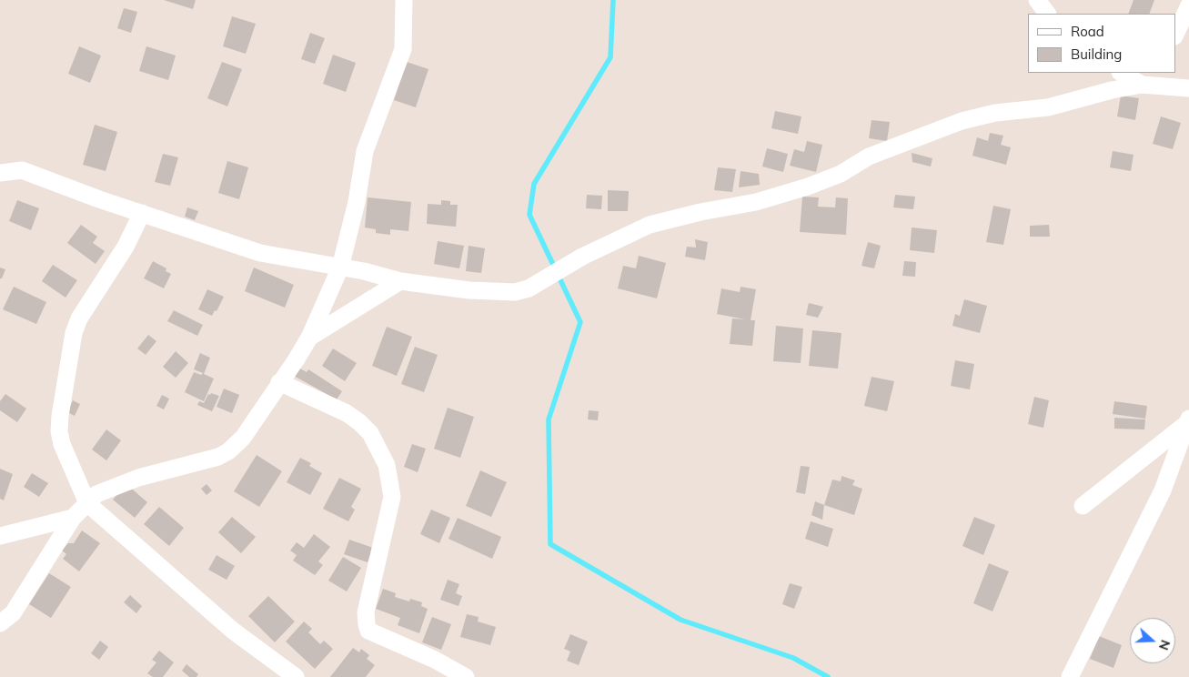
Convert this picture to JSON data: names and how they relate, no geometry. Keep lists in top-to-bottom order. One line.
{"legend":["Road","Building"],"north":"right"}
